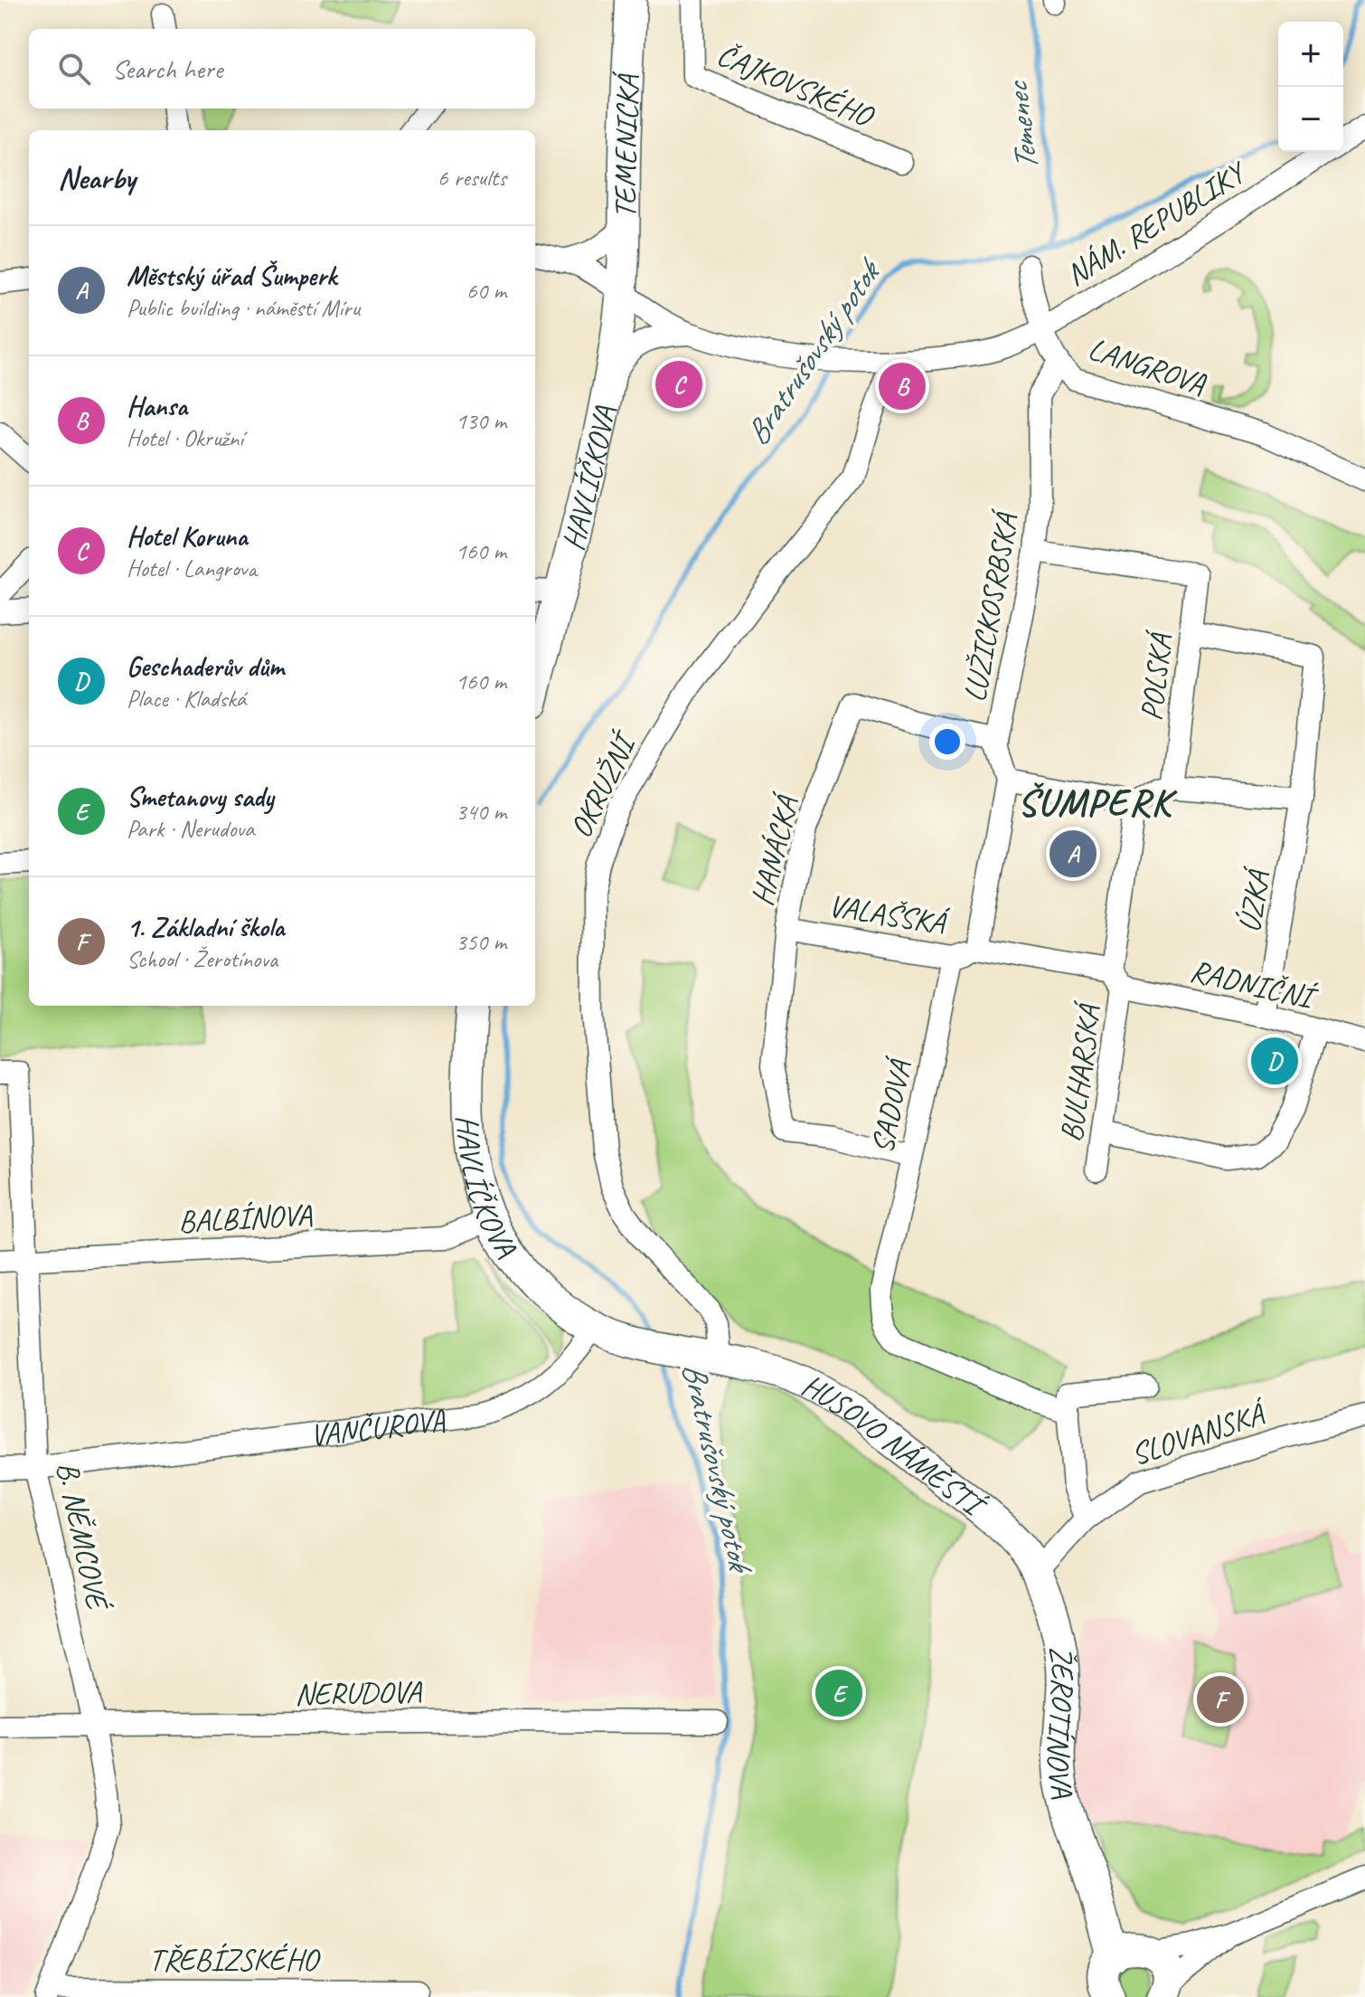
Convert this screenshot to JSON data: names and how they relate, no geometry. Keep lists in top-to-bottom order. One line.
{"streets":{"street":["ČAJKOVSKÉHO","TEMENICKÁ","NÁM. REPUBLIKY","LANGROVA","HAVLÍČKOVA","LUŽICKOSRBSKÁ","POLSKÁ","OKRUŽNÍ","HANÁCKÁ","ÚZKÁ","VALAŠSKÁ","RADNIČNÍ","BULHARSKÁ","SADOVÁ","BALBÍNOVA","VANČUROVA","SLOVANSKÁ","HUSOVO NÁMĚSTÍ","B. NĚMCOVÉ","NERUDOVA","ŽEROTÍNOVA","TŘEBÍZSKÉHO"]},"crossings":[["TEMENICKÁ","HAVLÍČKOVA"],["NÁM. REPUBLIKY","LANGROVA"],["LANGROVA","LUŽICKOSRBSKÁ"],["HAVLÍČKOVA","BALBÍNOVA"],["HAVLÍČKOVA","VANČUROVA"],["LUŽICKOSRBSKÁ","POLSKÁ"],["LUŽICKOSRBSKÁ","HANÁCKÁ"],["POLSKÁ","ÚZKÁ"],["OKRUŽNÍ","HUSOVO NÁMĚSTÍ"],["HANÁCKÁ","VALAŠSKÁ"],["HANÁCKÁ","SADOVÁ"],["ÚZKÁ","RADNIČNÍ"],["VALAŠSKÁ","RADNIČNÍ"],["VALAŠSKÁ","SADOVÁ"],["RADNIČNÍ","BULHARSKÁ"],["BALBÍNOVA","B. NĚMCOVÉ"],["VANČUROVA","B. NĚMCOVÉ"],["SLOVANSKÁ","HUSOVO NÁMĚSTÍ"],["SLOVANSKÁ","ŽEROTÍNOVA"],["HUSOVO NÁMĚSTÍ","ŽEROTÍNOVA"],["B. NĚMCOVÉ","NERUDOVA"],["B. NĚMCOVÉ","TŘEBÍZSKÉHO"]],"districts":["ŠUMPERK"],"water":["Temenec","Bratrušovský potok"],"page":{"map_buttons":["+","−"],"search":"Search here","heading":["Nearby","6 results"],"list":[{"mark":"A","name":"Městský úřad Šumperk","note":"Public building · náměstí Míru","value":"60 m"},{"mark":"B","name":"Hansa","note":"Hotel · Okružní","value":"130 m"},{"mark":"C","name":"Hotel Koruna","note":"Hotel · Langrova","value":"160 m"},{"mark":"D","name":"Geschaderův dům","note":"Place · Kladská","value":"160 m"},{"mark":"E","name":"Smetanovy sady","note":"Park · Nerudova","value":"340 m"},{"mark":"F","name":"1. Základní škola","note":"School · Žerotínova","value":"350 m"}],"pins":["C","B","A","D","E","F"]}}
